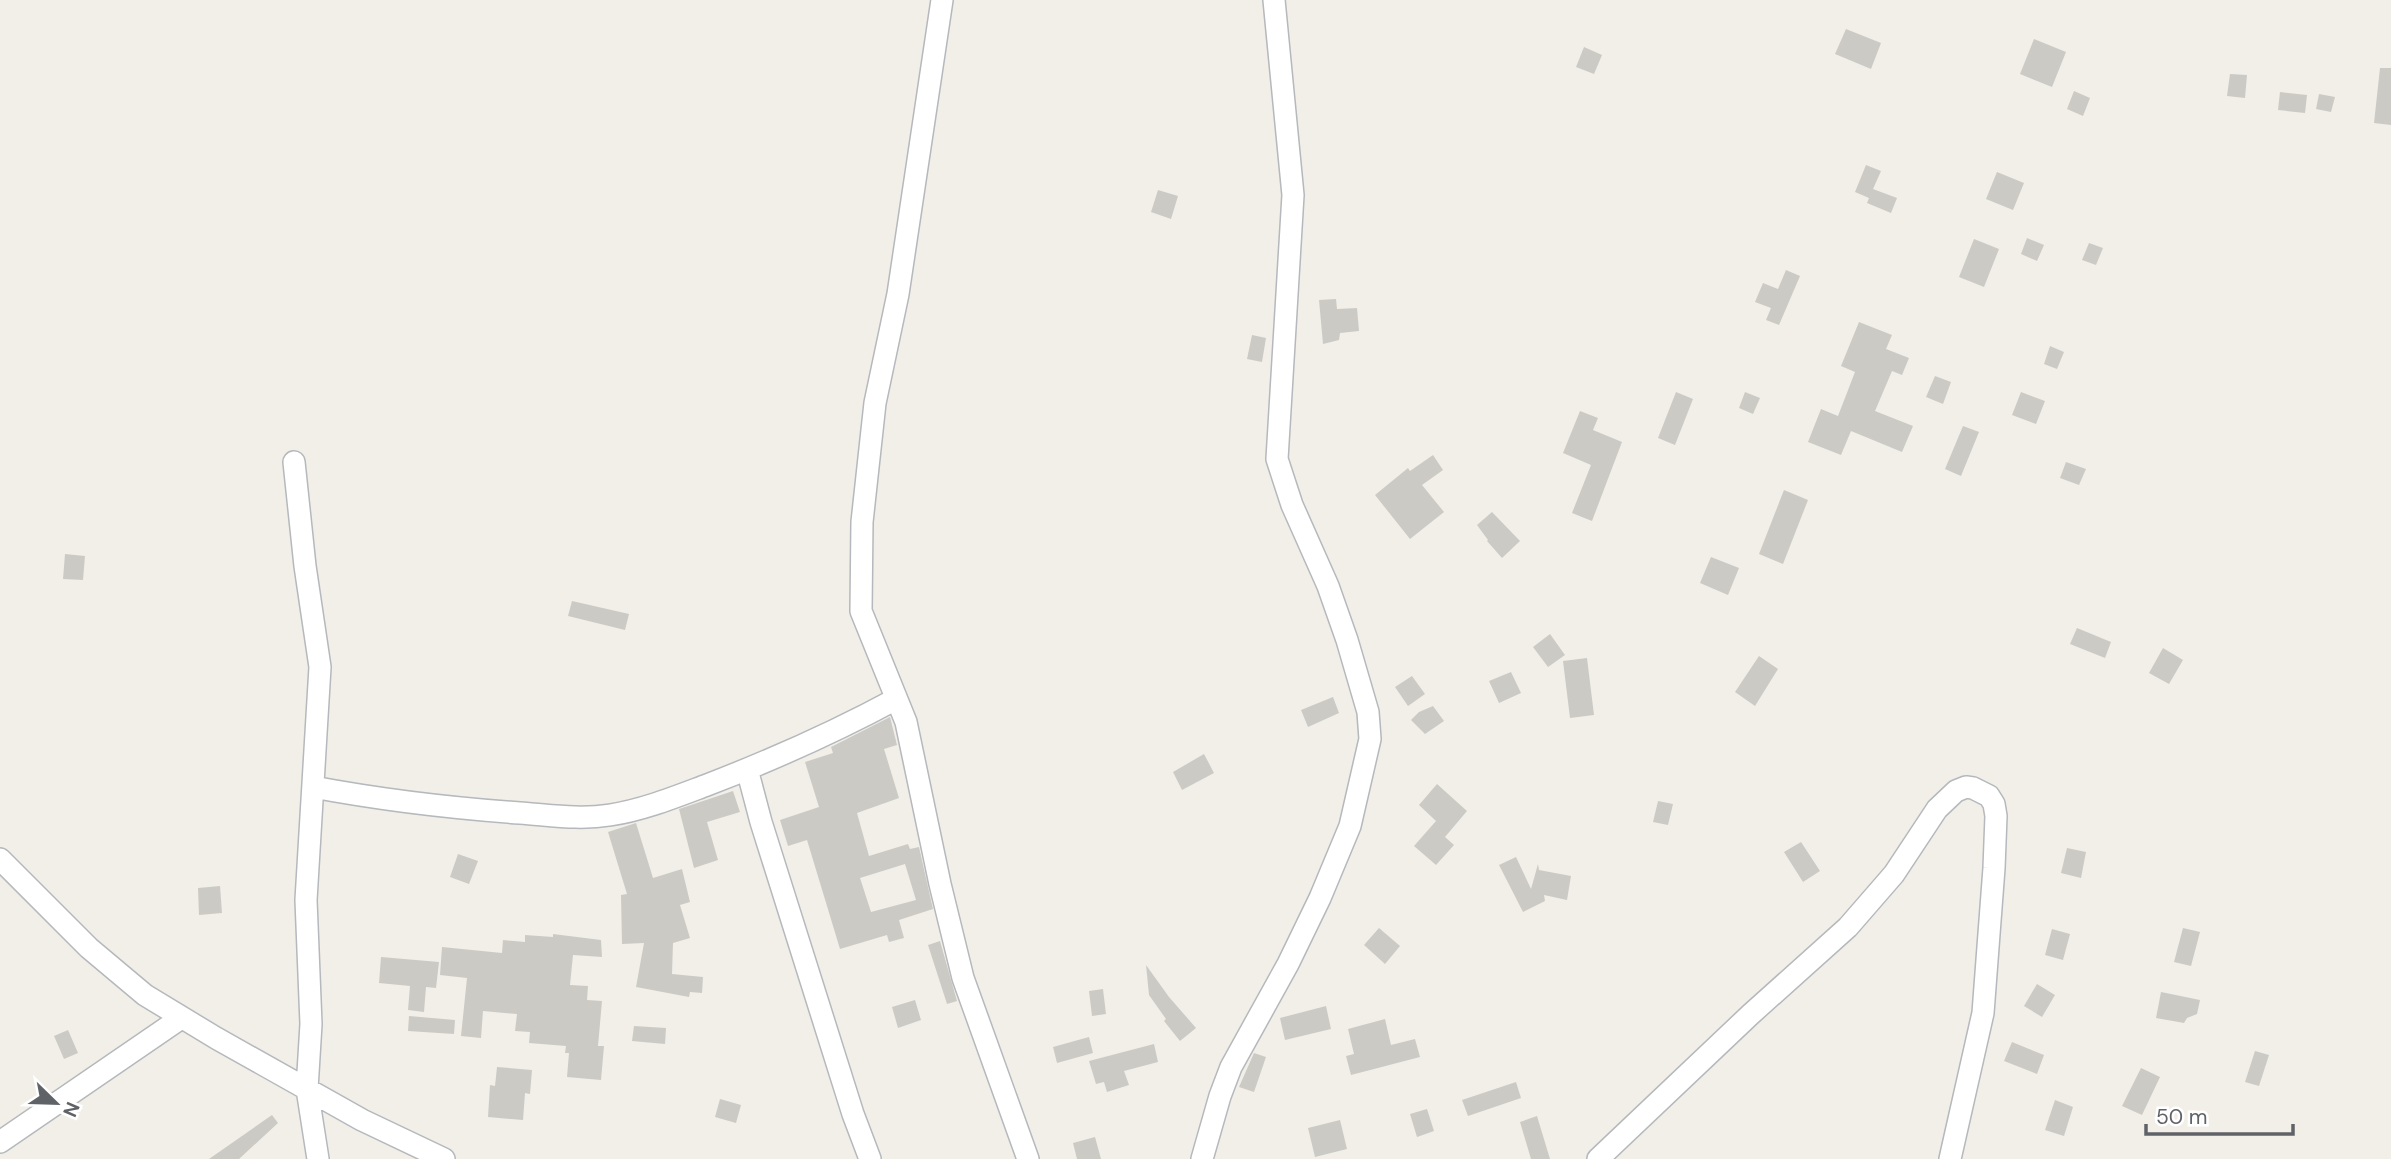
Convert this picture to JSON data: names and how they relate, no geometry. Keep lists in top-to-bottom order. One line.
{"scale_bar":"50 m","north":"bottom right"}
